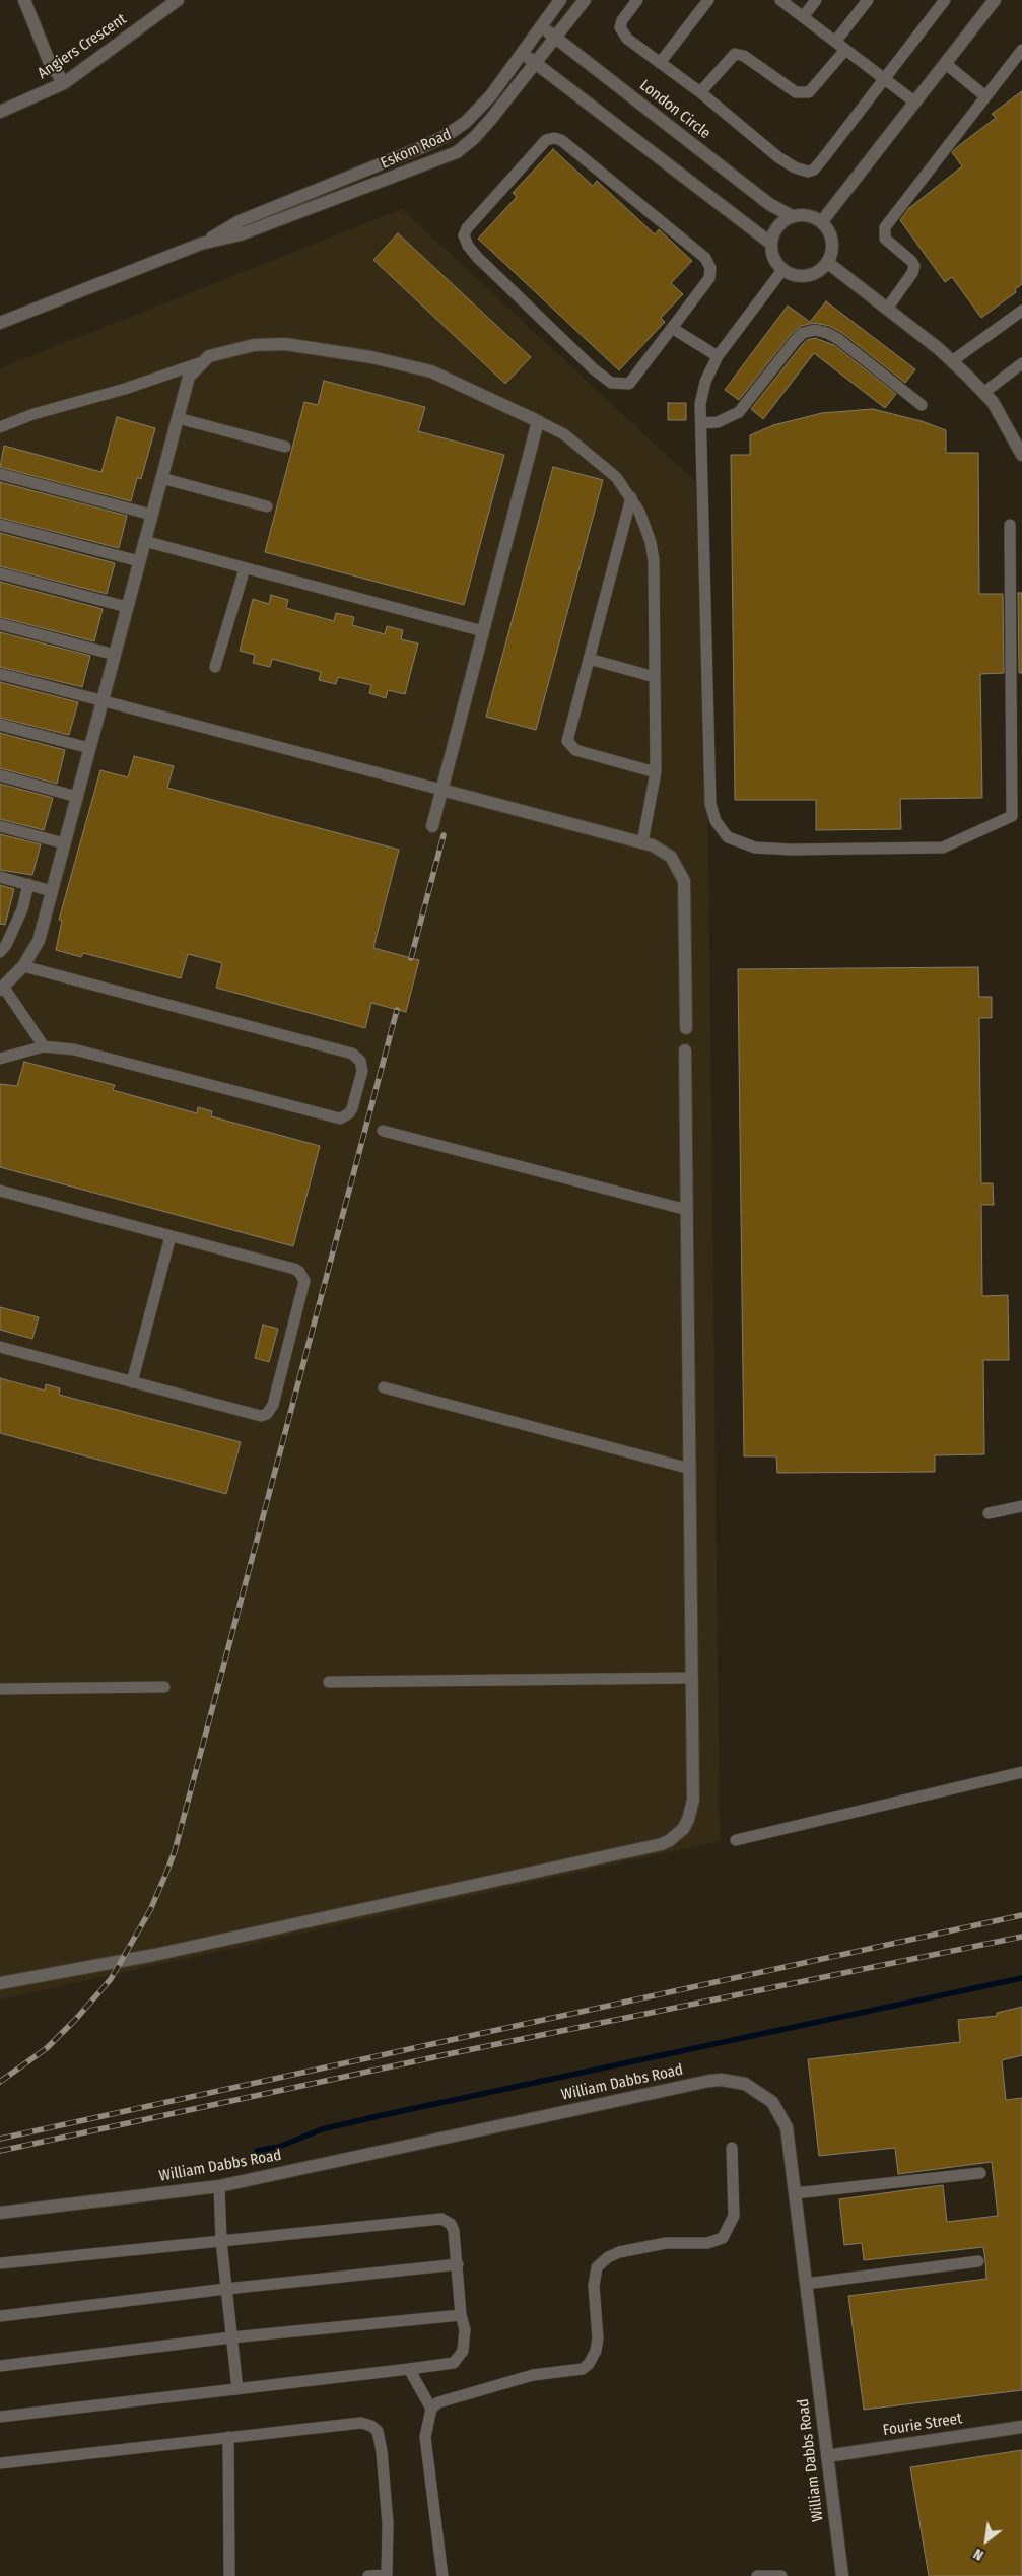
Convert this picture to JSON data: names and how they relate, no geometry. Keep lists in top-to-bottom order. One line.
{"streets":{"street":["Angiers Crescent","London Circle","Eskom Road","William Dabbs Road","Fourie Street"]},"crossings":[["London Circle","Eskom Road"],["William Dabbs Road","Fourie Street"]],"north":"bottom left"}
